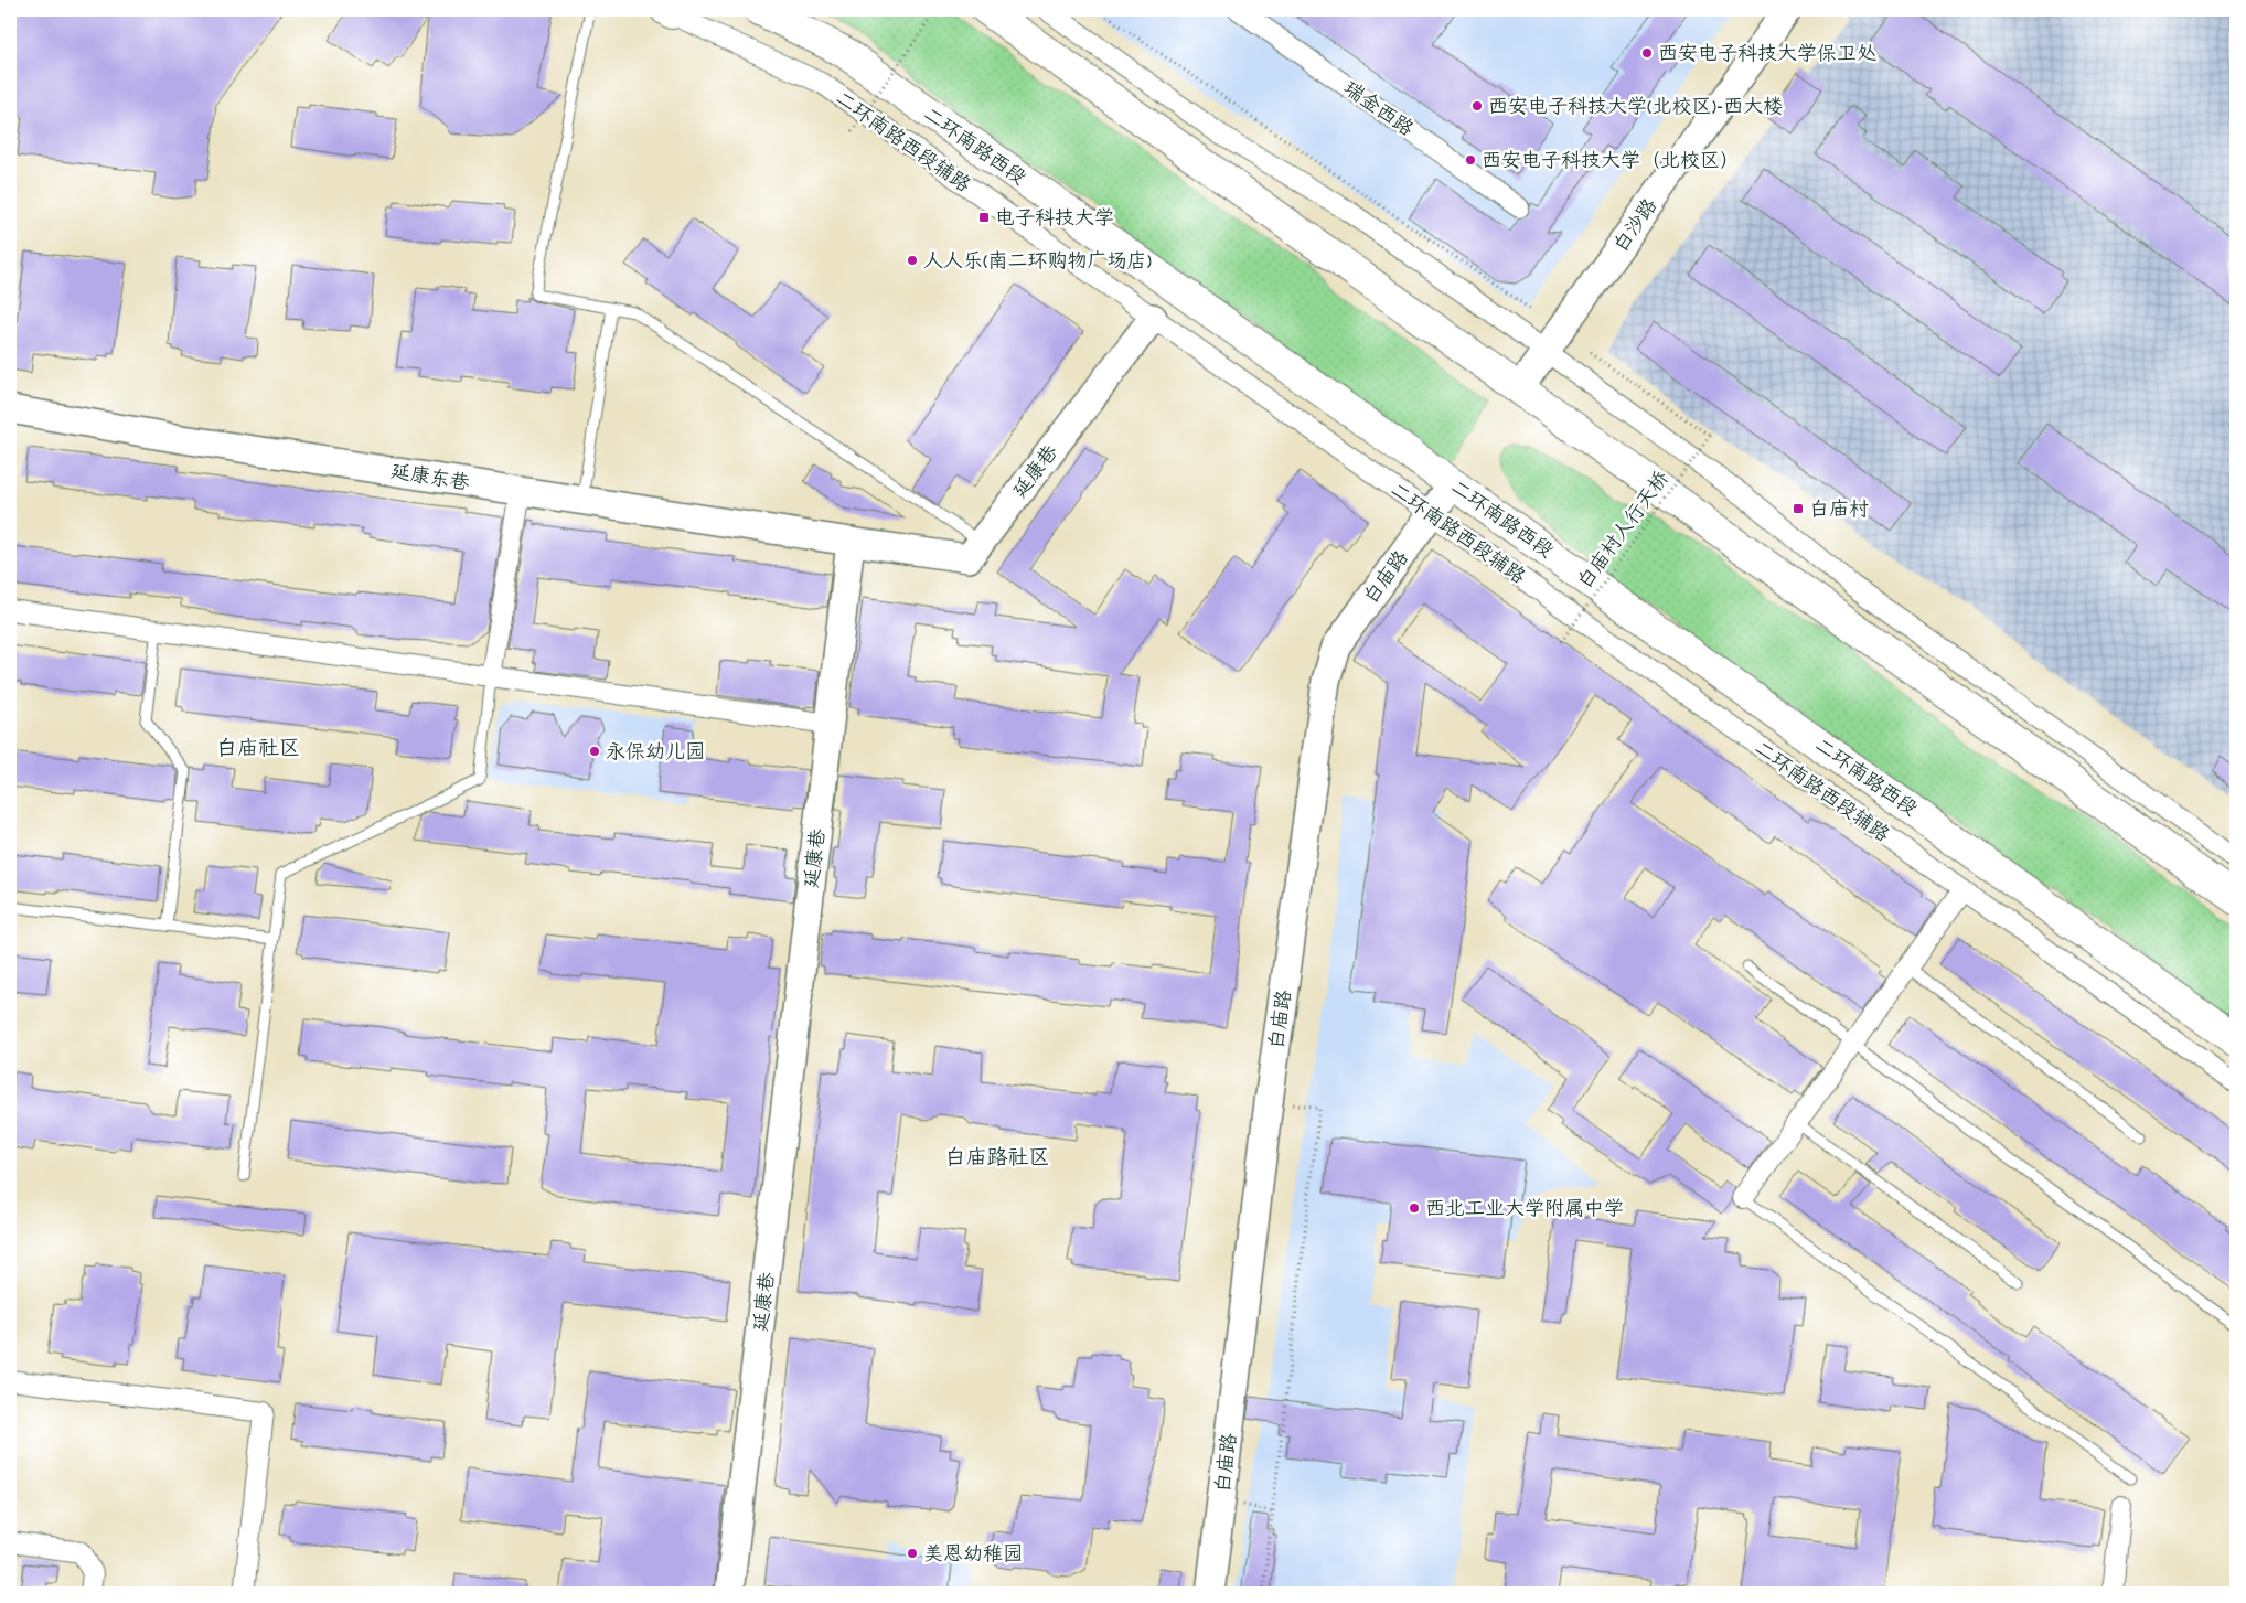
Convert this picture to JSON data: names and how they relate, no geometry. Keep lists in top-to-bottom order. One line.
{"streets":{"highway":["二环南路西段"],"street":["瑞金西路","二环南路西段辅路","白沙路","延康巷","延康东巷","白庙路"],"path":["白庙村人行天桥"]},"crossings":[["二环南路西段辅路","延康巷"],["二环南路西段辅路","白庙路"],["二环南路西段","白庙路"],["延康巷","延康东巷"]],"districts":["白庙社区","白庙路社区"],"places":{"other":["西安电子科技大学保卫处","西安电子科技大学(北校区)-西大楼","西安电子科技大学（北校区）","人人乐(南二环购物广场店)","永保幼儿园","西北工业大学附属中学","美恩幼稚园"],"transit":["电子科技大学","白庙村"]}}
